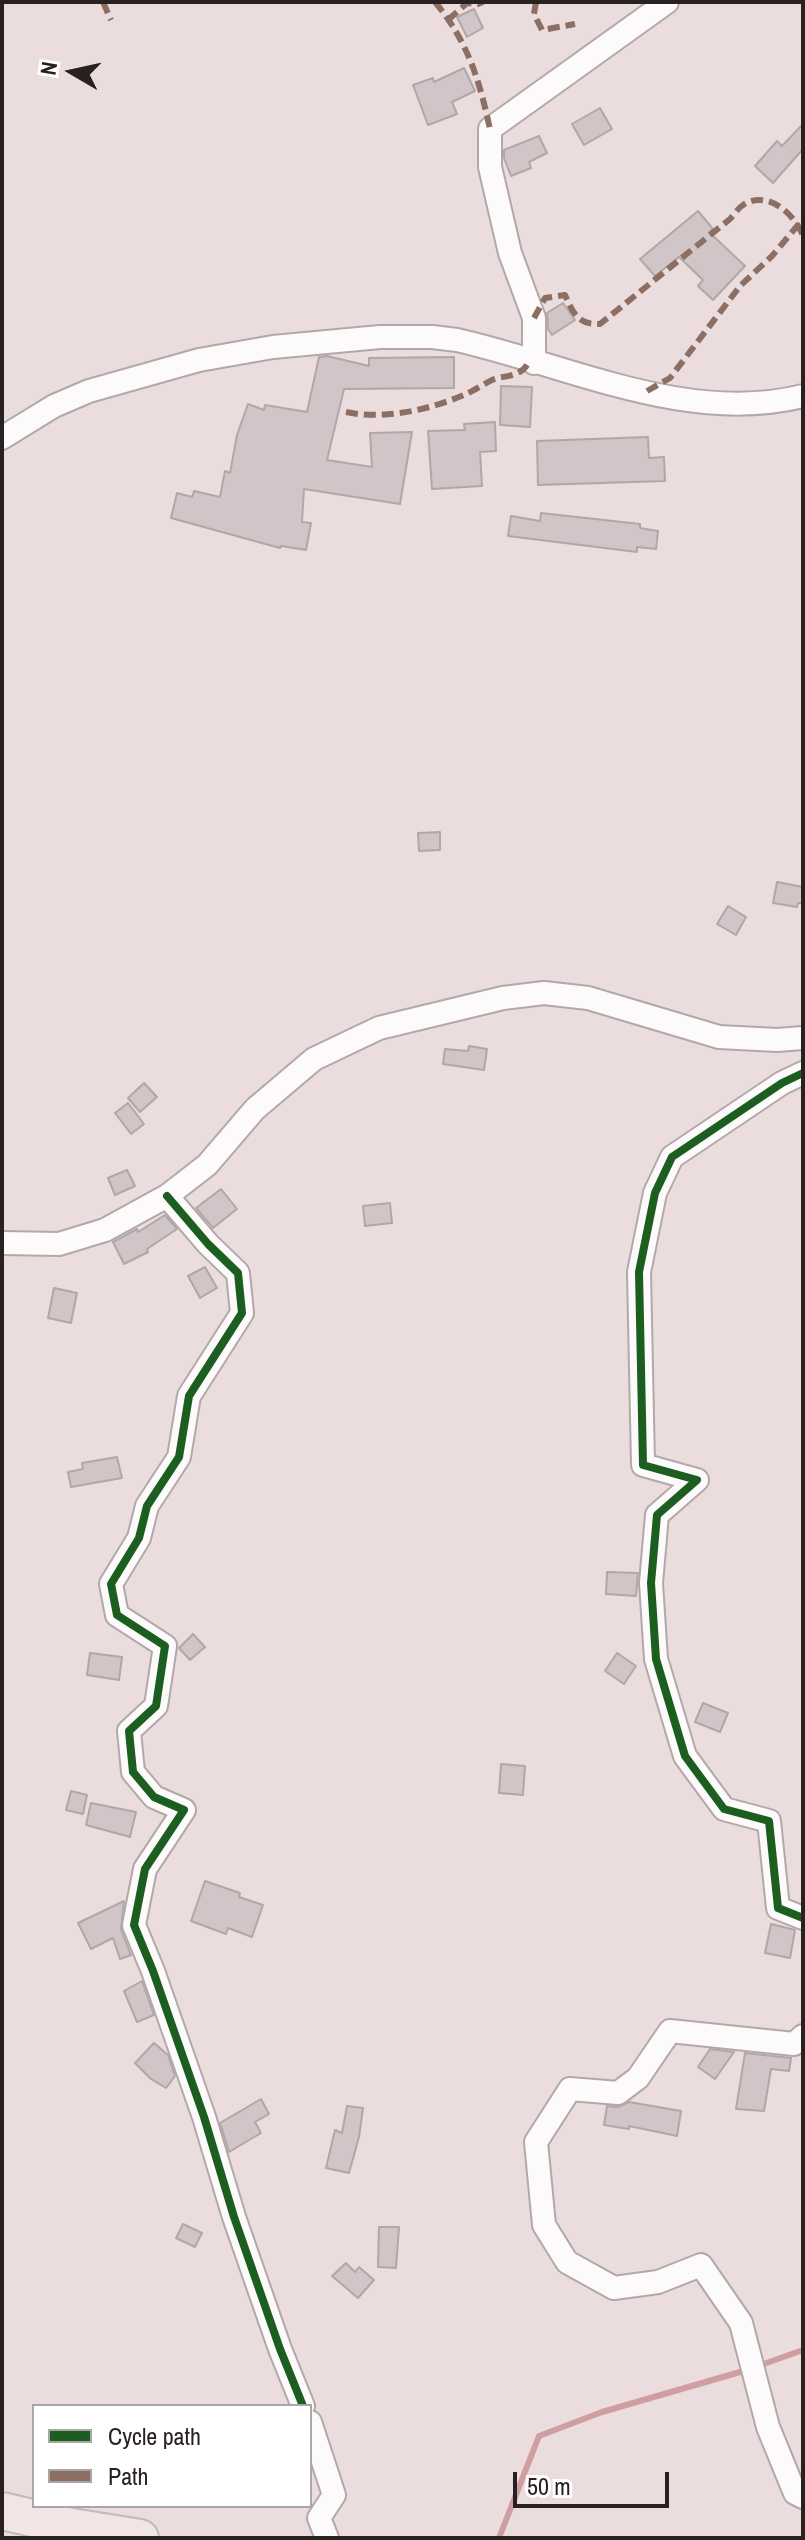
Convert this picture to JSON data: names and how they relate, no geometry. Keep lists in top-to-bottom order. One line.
{"legend":["Cycle path","Path"],"scale_bar":"50 m","north":"left"}
